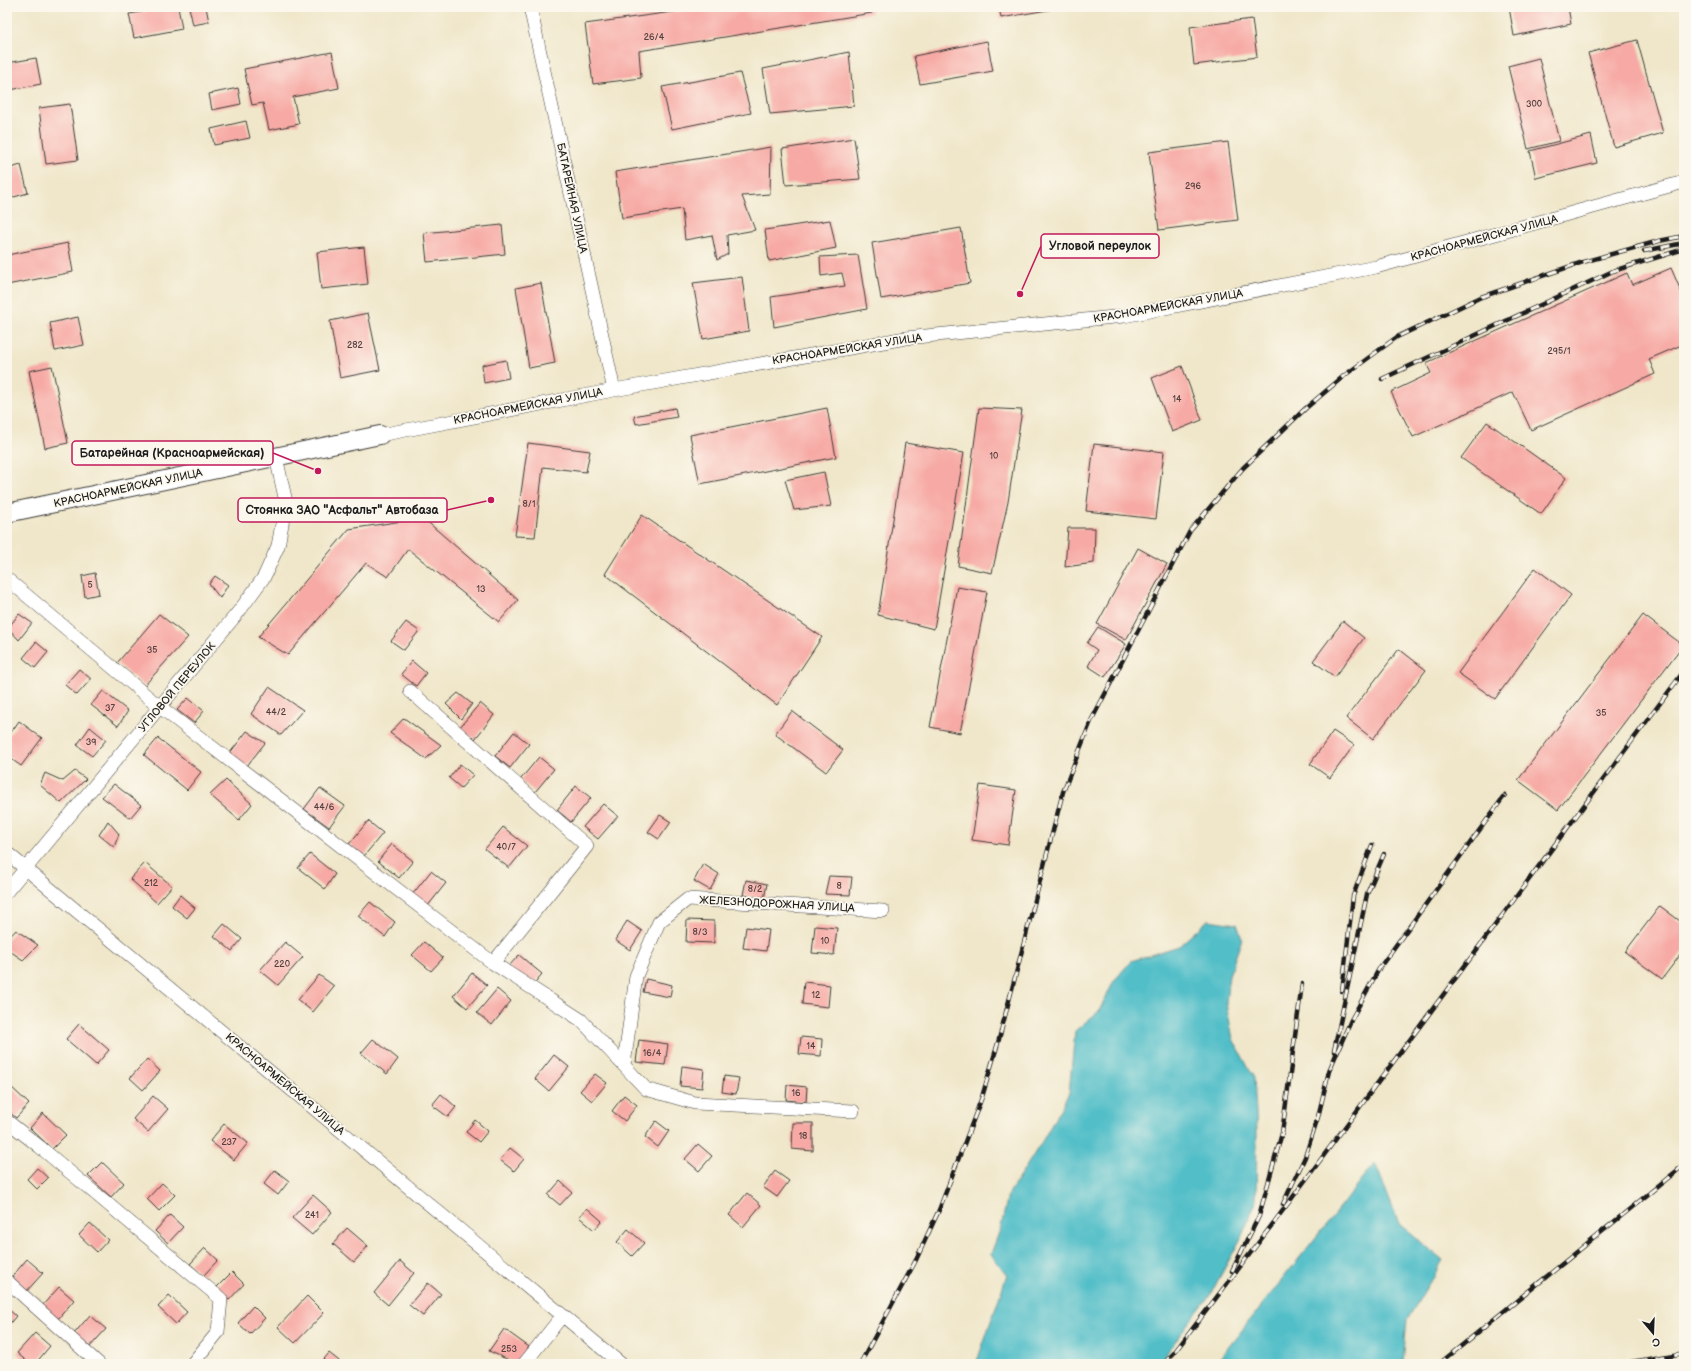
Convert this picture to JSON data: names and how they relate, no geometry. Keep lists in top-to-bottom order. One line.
{"streets":{"street":["БАТАРЕЙНАЯ УЛИЦА","КРАСНОАРМЕЙСКАЯ УЛИЦА","УГЛОВОЙ ПЕРЕУЛОК","ЖЕЛЕЗНОДОРОЖНАЯ УЛИЦА"]},"crossings":[["БАТАРЕЙНАЯ УЛИЦА","КРАСНОАРМЕЙСКАЯ УЛИЦА"],["КРАСНОАРМЕЙСКАЯ УЛИЦА","УГЛОВОЙ ПЕРЕУЛОК"]],"places":["Угловой переулок","Батарейная (Красноармейская)","Стоянка ЗАО \"Асфальт\" Автобаза"],"house_numbers":["26/4","300","296","282","295/1","14","10","8/1","5","13","35","37","44/2","35","39","44/6","40/7","212","8","8/2","8/3","10","220","12","14","16/4","16","18","237","241","253"],"north":"bottom"}
